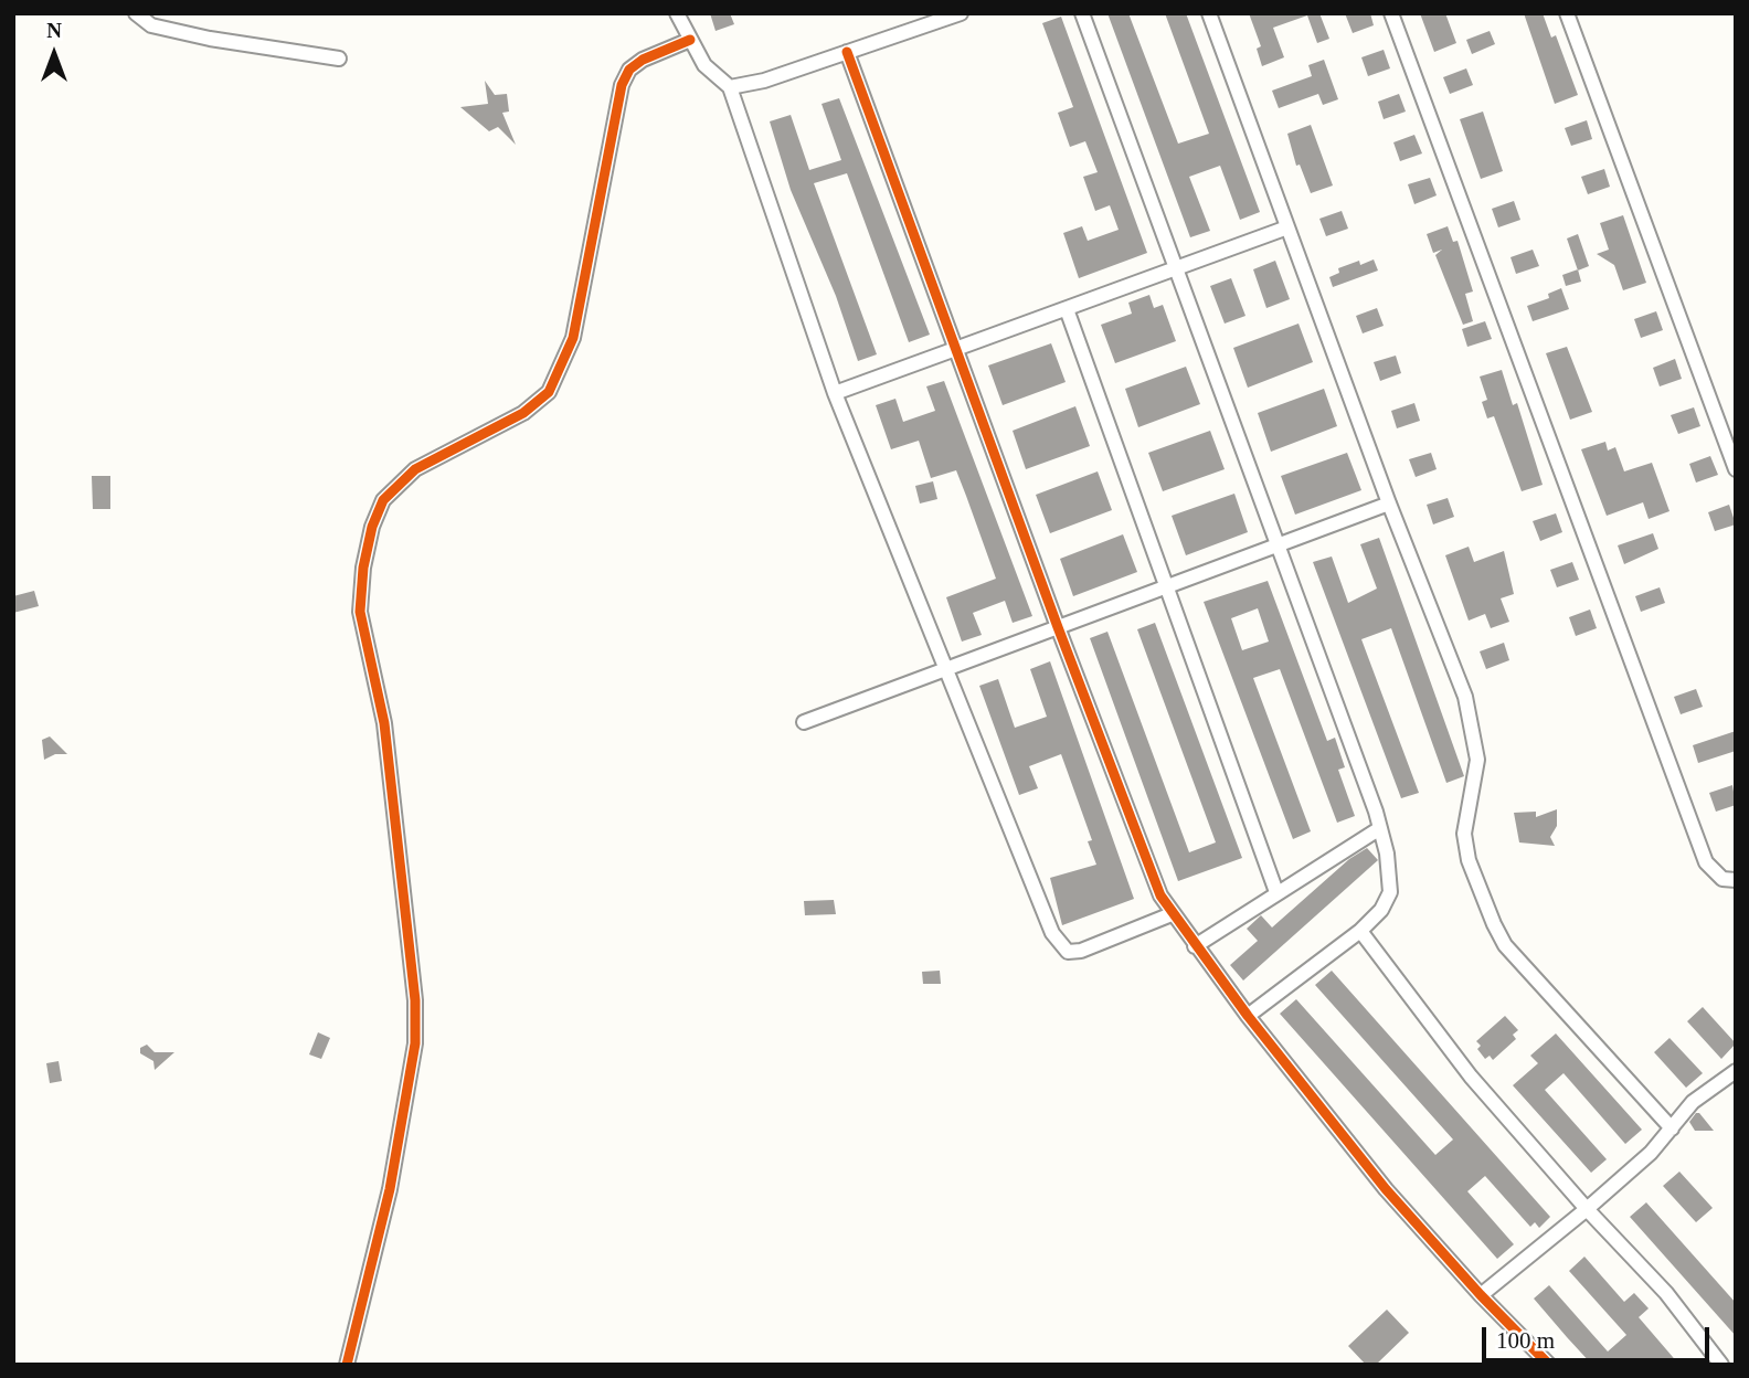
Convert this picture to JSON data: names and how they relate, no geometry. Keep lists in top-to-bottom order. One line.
{"scale_bar":"100 m","north":"top"}
